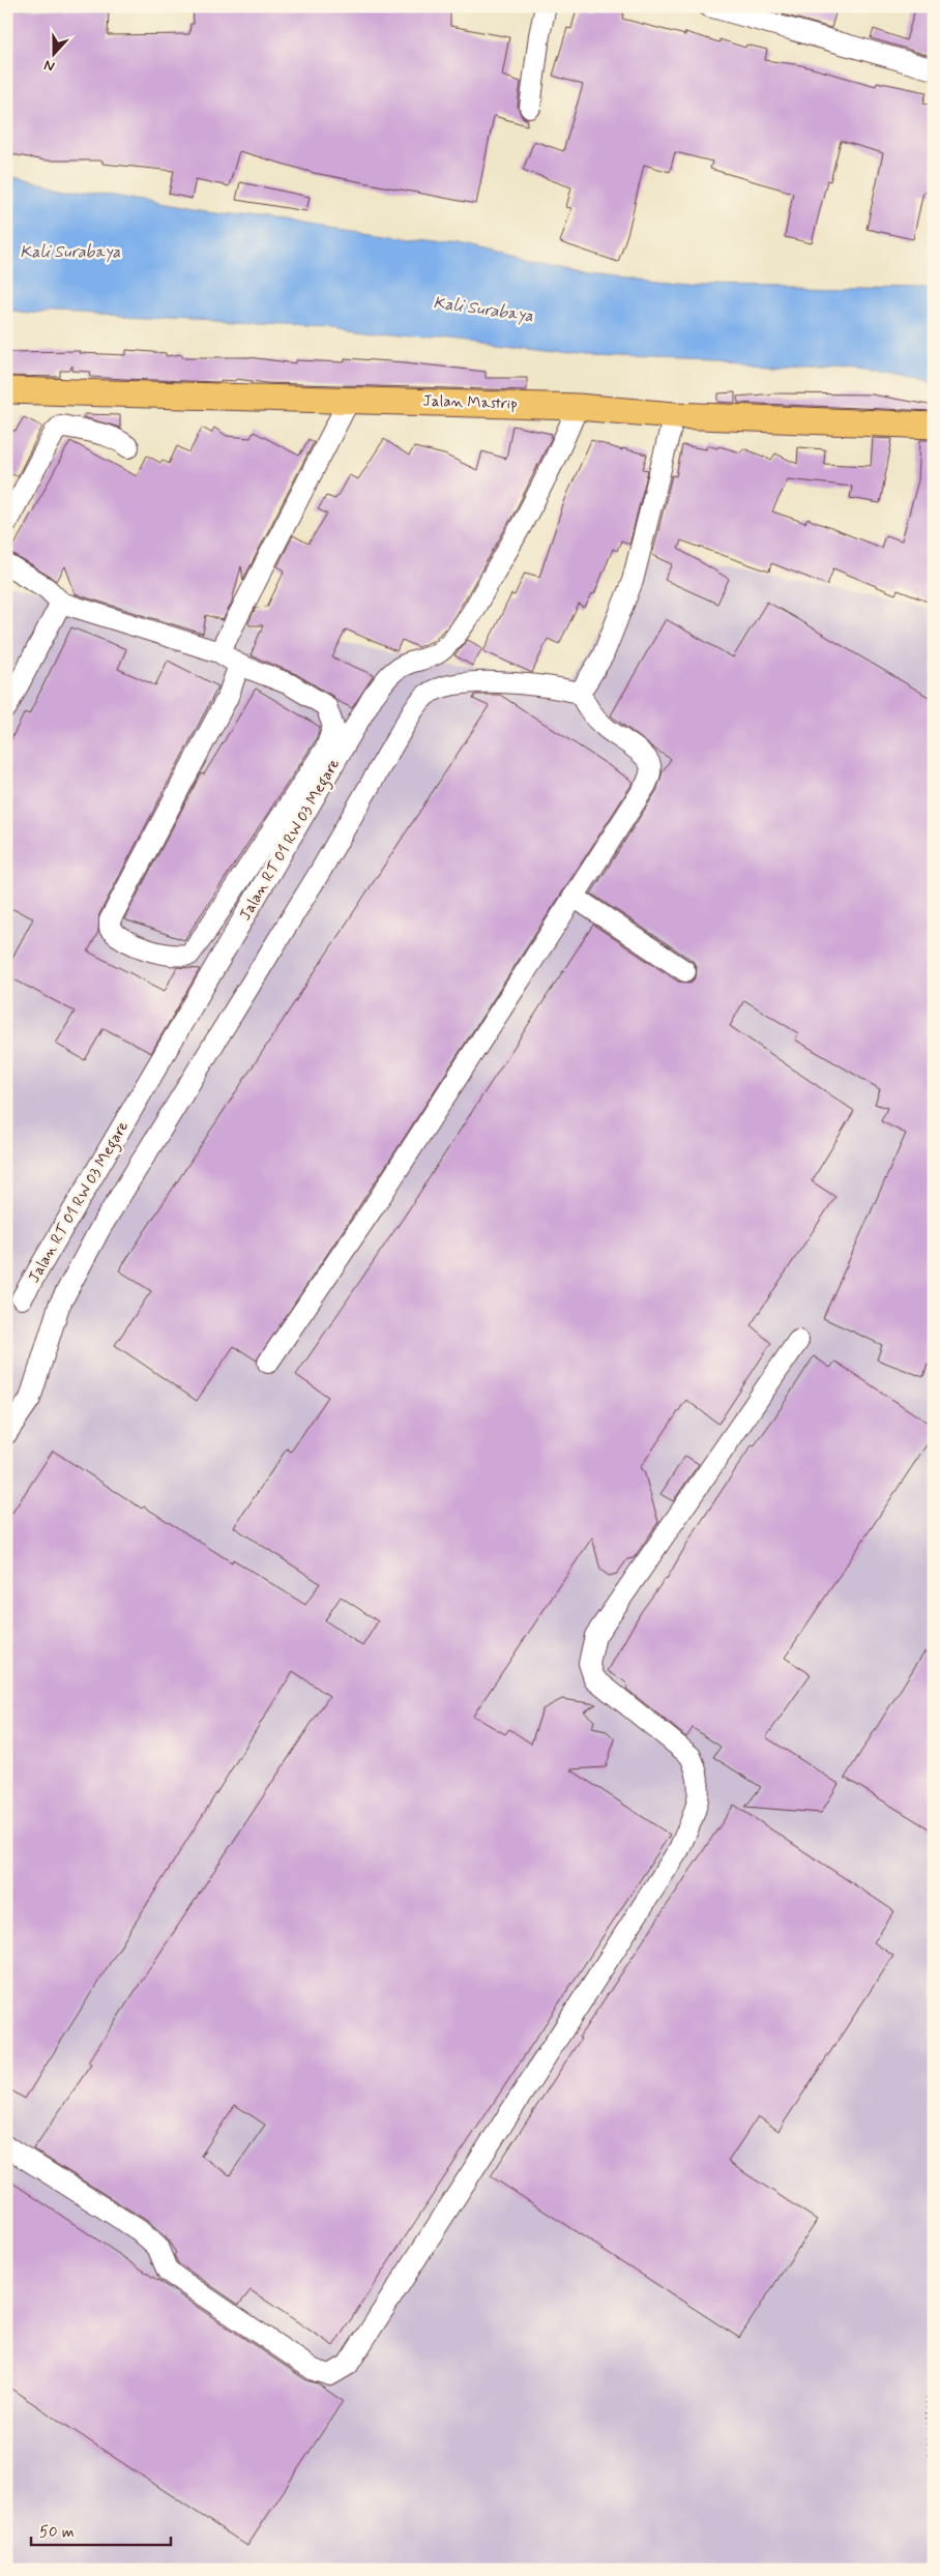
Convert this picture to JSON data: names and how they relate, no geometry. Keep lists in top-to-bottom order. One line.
{"streets":{"main road":["Jalan Mastrip"],"street":["Jalan RT 01 RW 03 Megare"]},"crossings":[["Jalan Mastrip","Jalan RT 01 RW 03 Megare"]],"water":["Kali Surabaya"],"scale_bar":"50 m","north":"bottom"}
